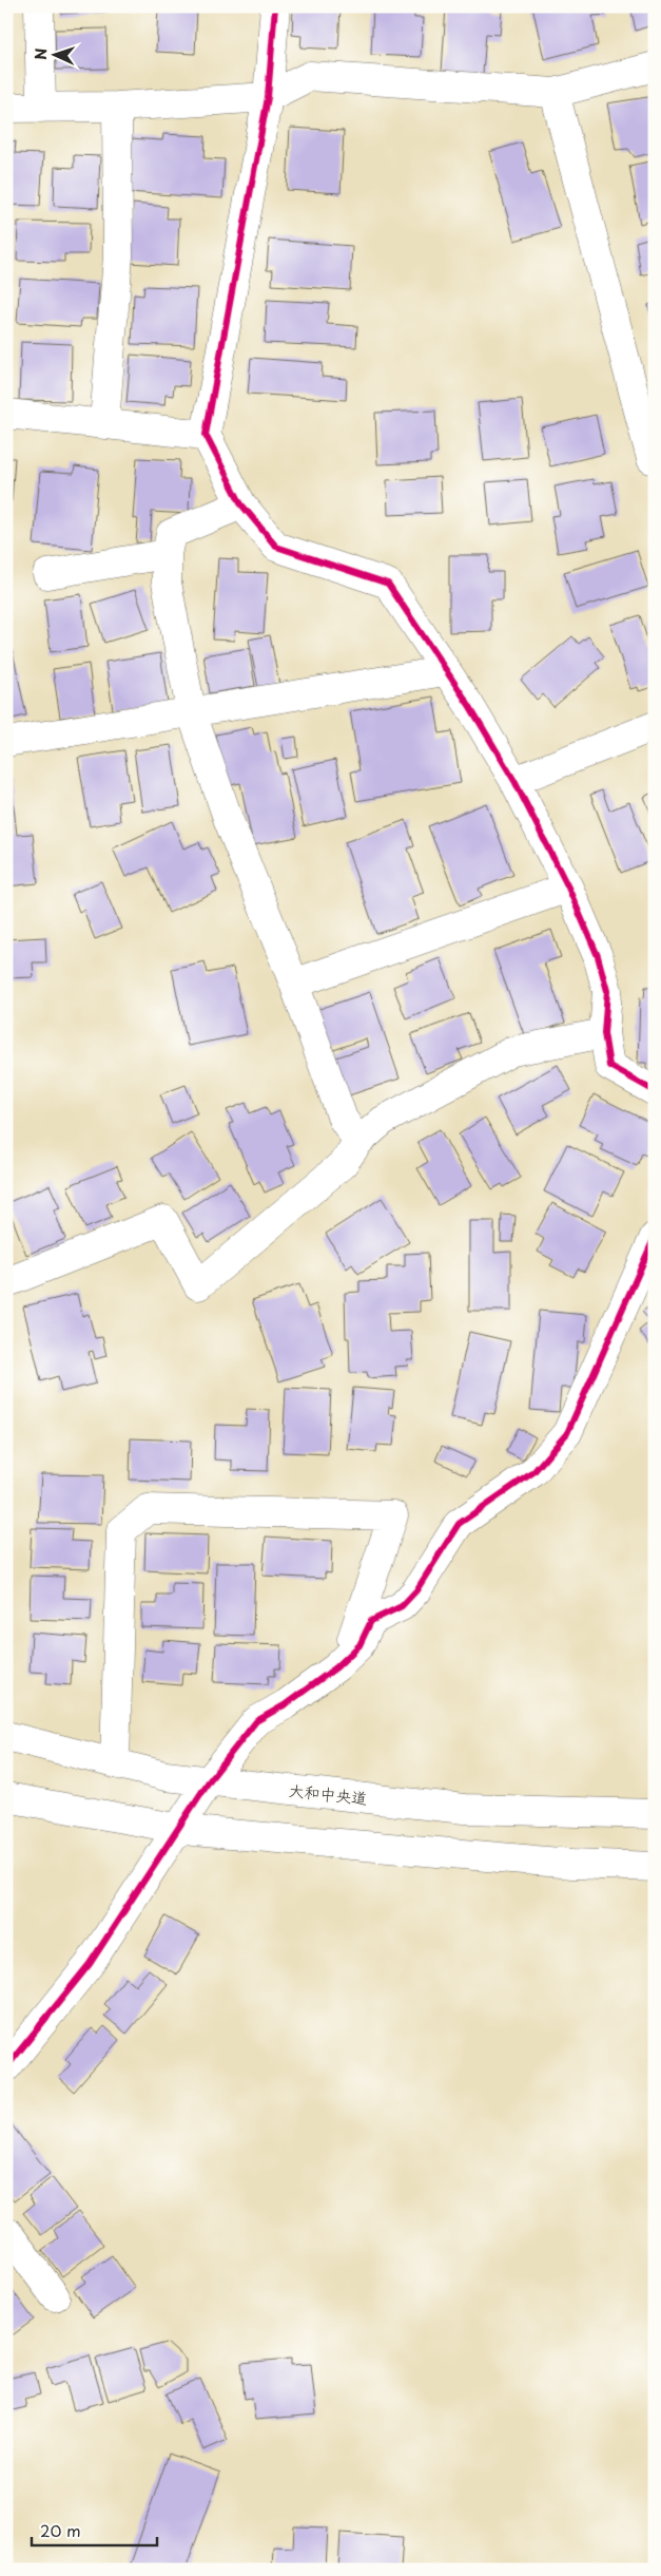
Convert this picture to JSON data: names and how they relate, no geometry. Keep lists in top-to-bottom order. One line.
{"streets":{"street":["大和中央道"]},"scale_bar":"20 m","north":"left"}
